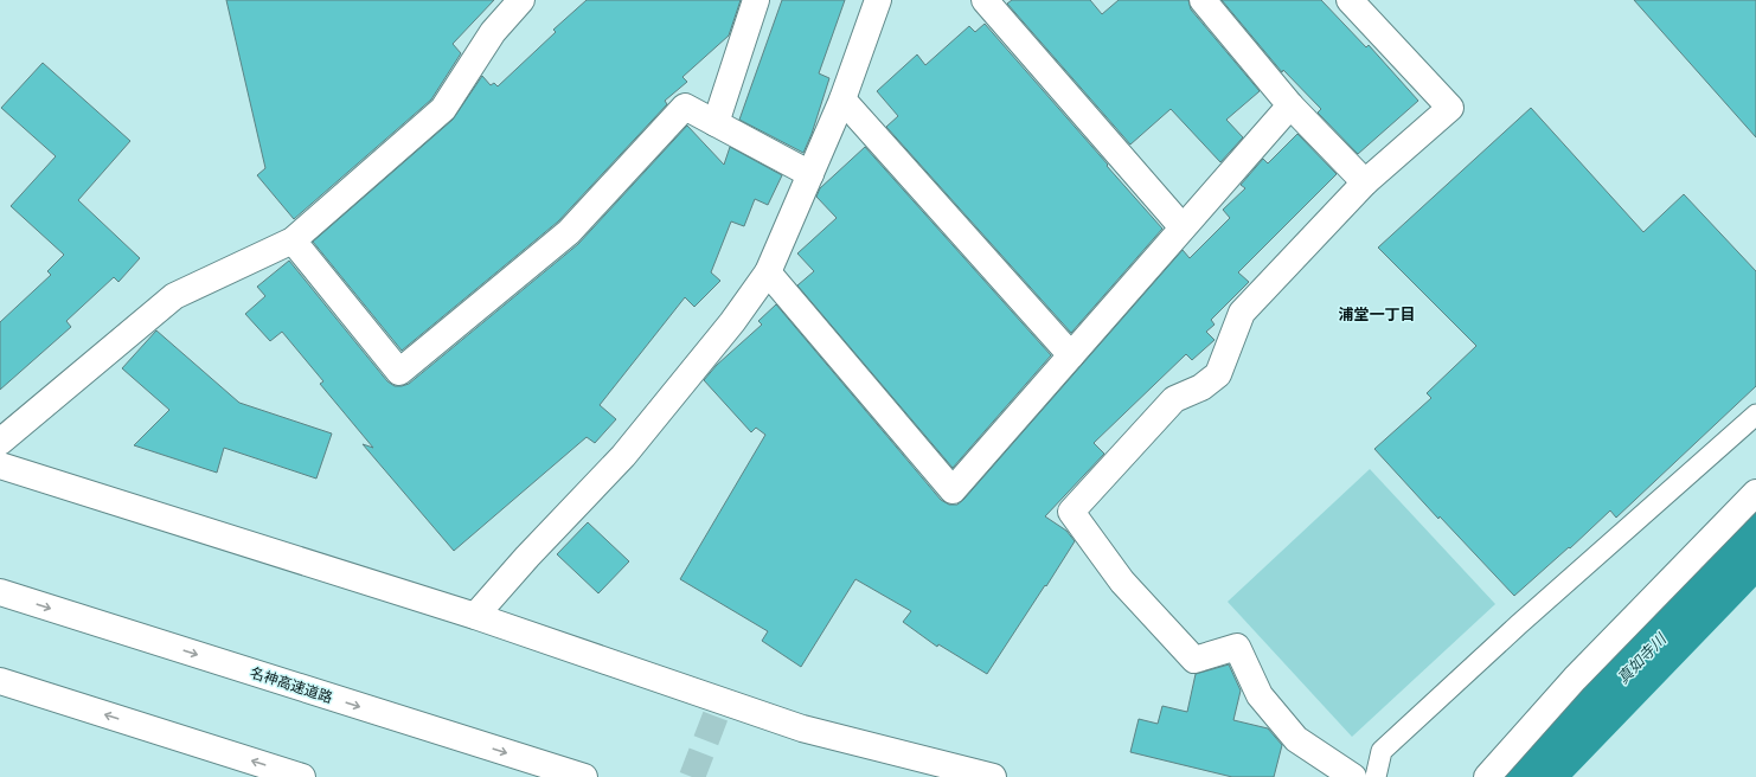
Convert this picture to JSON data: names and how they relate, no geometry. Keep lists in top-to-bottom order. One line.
{"streets":{"main road":["名神高速道路"]},"districts":["浦堂一丁目"],"water":["真如寺川"]}
